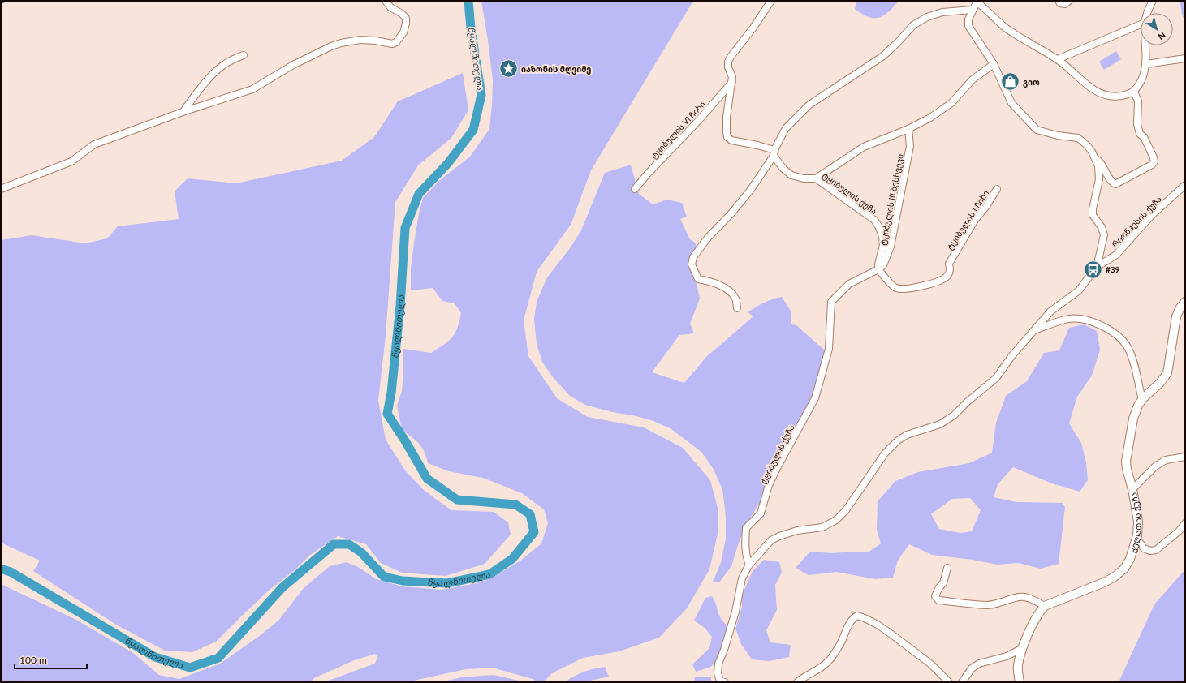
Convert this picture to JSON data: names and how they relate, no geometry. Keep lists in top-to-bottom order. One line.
{"streets":{"main road":["გელათის ქუჩა"],"street":["ტყიბულის VI ჩიხი","ტყიბულის ქუჩა","ტყიბულის III შესხვევი","ტყიბულის I ჩიხი","რიონჰესის ქუჩა"]},"crossings":[["ტყიბულის ქუჩა","ტყიბულის III შესხვევი"],["ტყიბულის ქუჩა","ტყიბულის I ჩიხი"],["ტყიბულის III შესხვევი","ტყიბულის I ჩიხი"]],"water":["წყალწითელა"],"places":{"place":["იაზონის მღვიმე"],"shop":["გიო"],"bus stop":["#39"]},"scale_bar":"100 m","north":"bottom right"}
